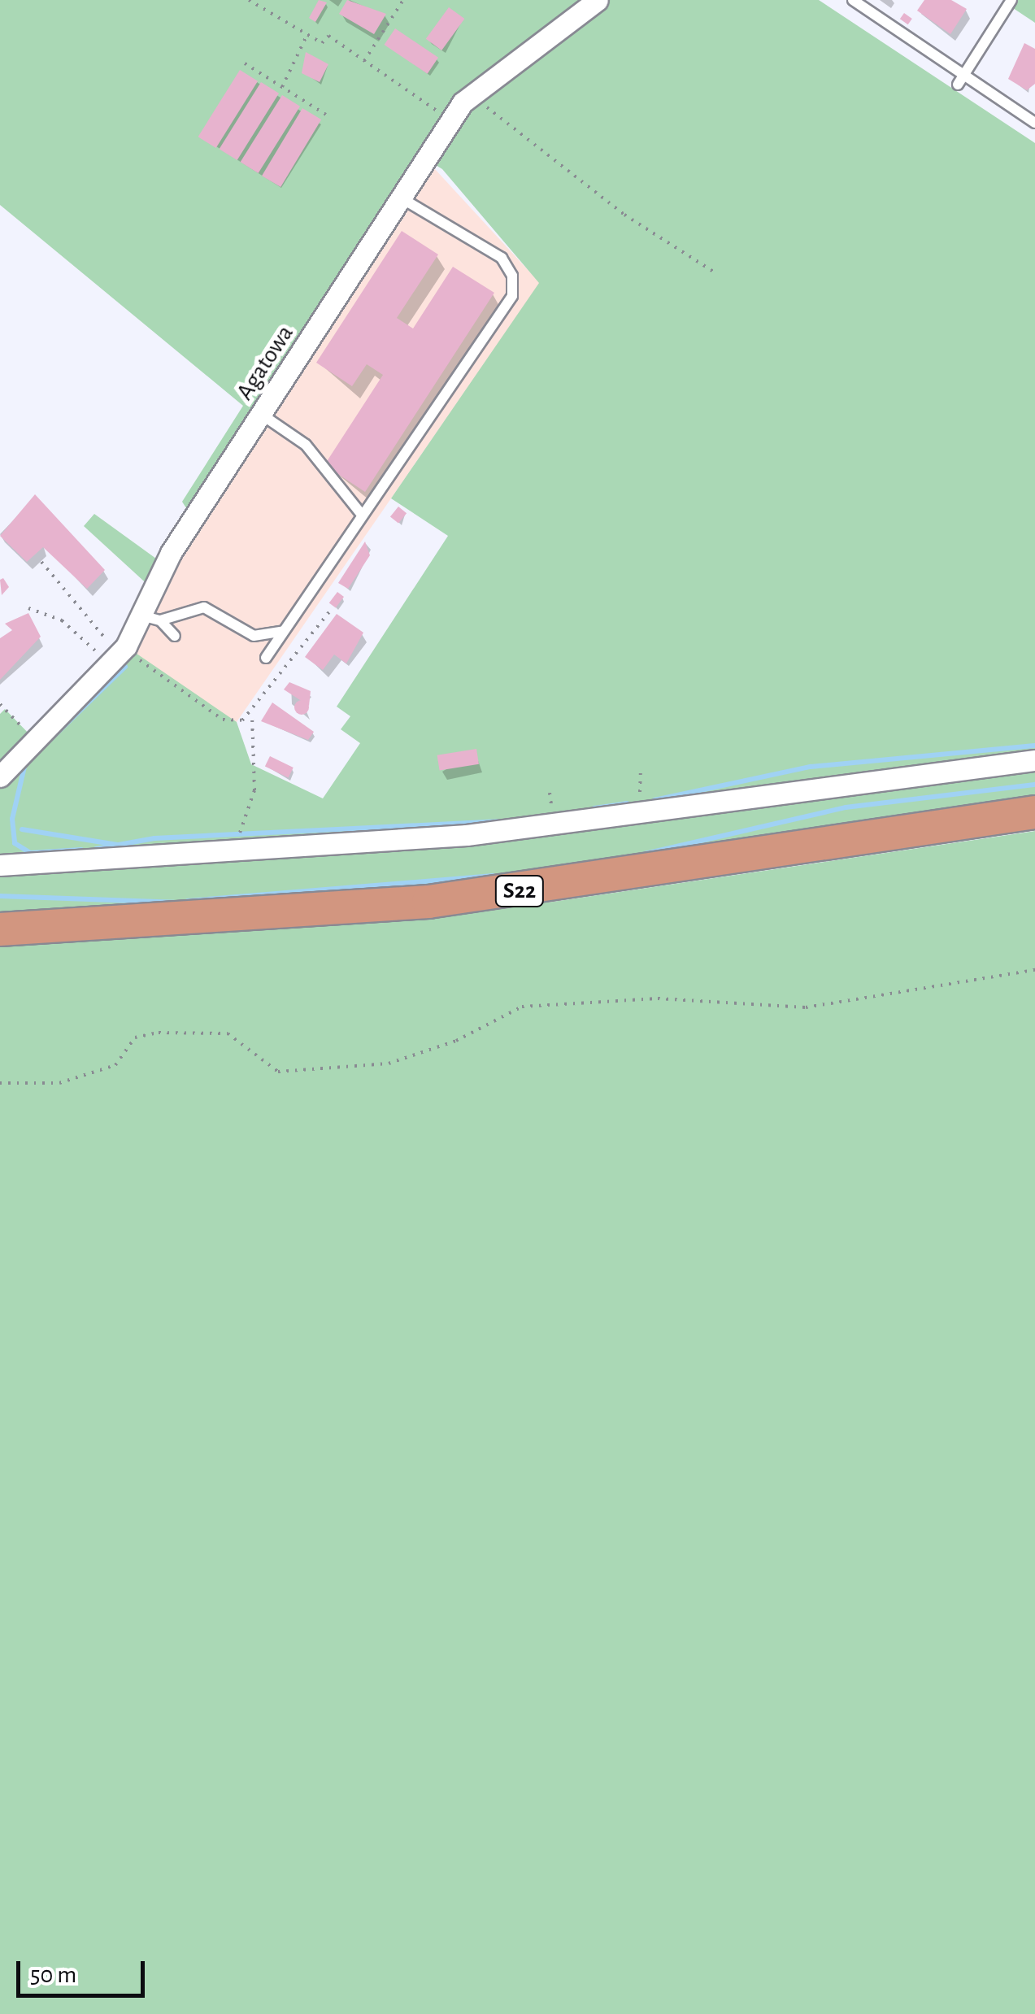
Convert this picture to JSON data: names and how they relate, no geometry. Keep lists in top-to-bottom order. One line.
{"streets":{"highway":["S22"],"street":["Agatowa"]},"scale_bar":"50 m"}
